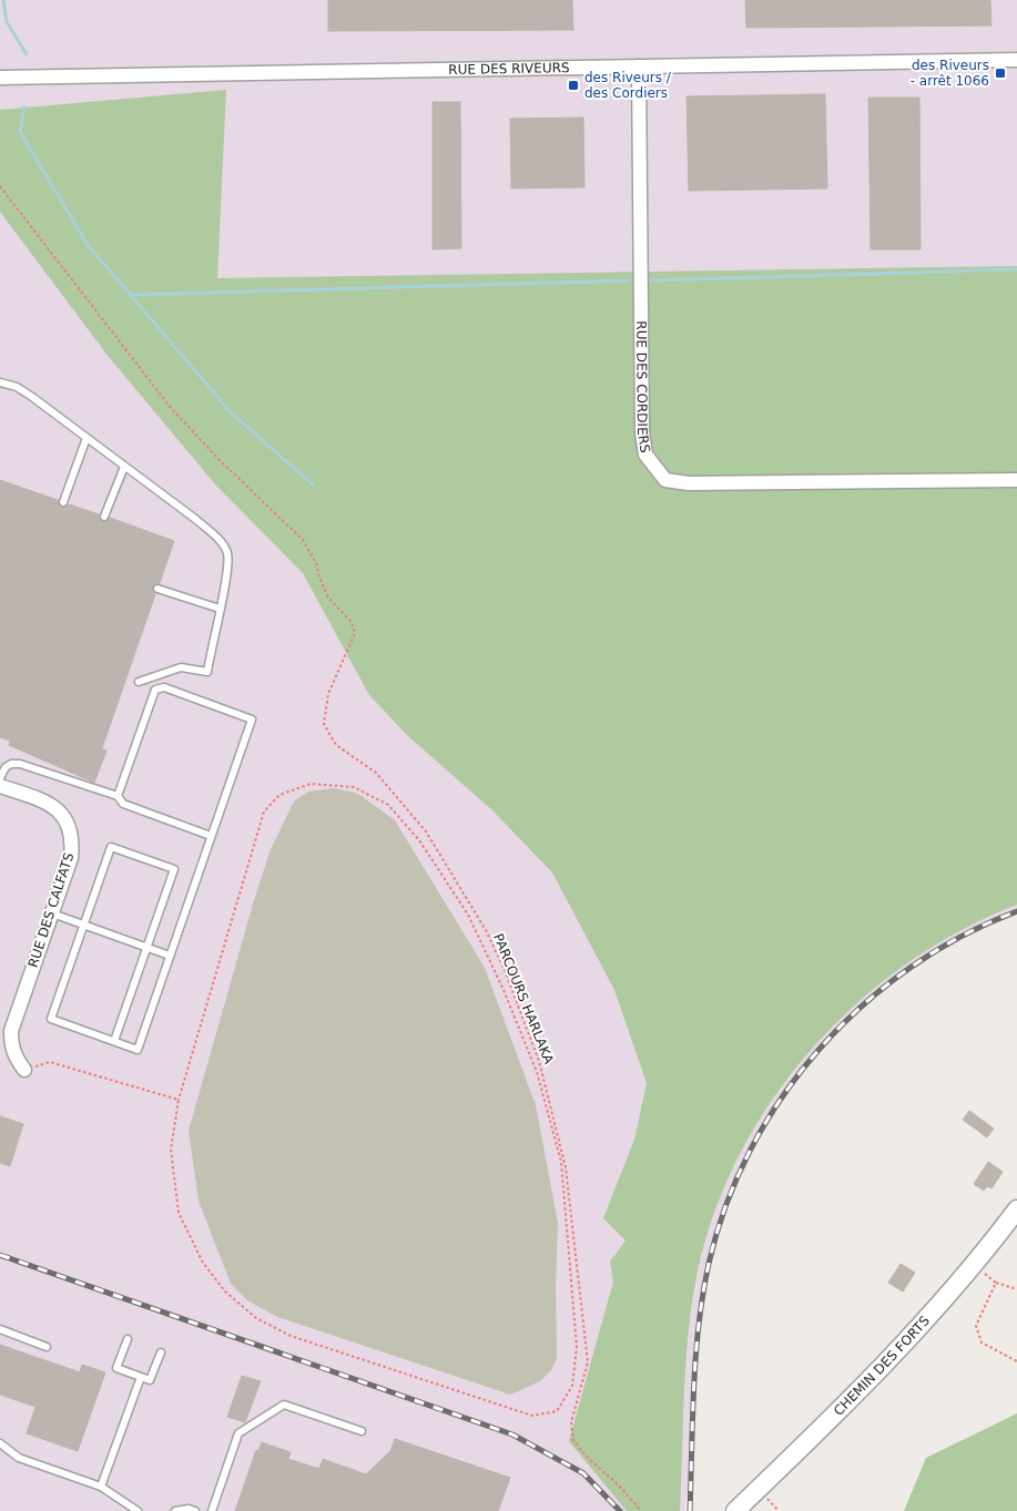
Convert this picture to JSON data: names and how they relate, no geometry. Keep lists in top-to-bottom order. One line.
{"streets":{"street":["RUE DES RIVEURS","RUE DES CORDIERS","RUE DES CALFATS","CHEMIN DES FORTS"],"path":["PARCOURS HARLAKA"]},"crossings":[["RUE DES RIVEURS","RUE DES CORDIERS"]],"places":{"transit":["des Riveurs - arrêt 1066","des Riveurs / des Cordiers"]}}
